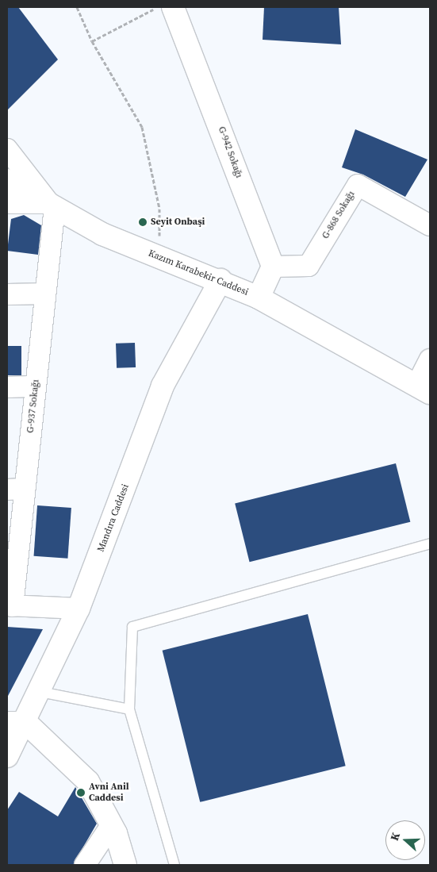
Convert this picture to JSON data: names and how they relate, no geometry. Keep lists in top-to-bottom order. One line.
{"streets":{"street":["G-942 Sokağı","G-868 Sokağı","Kazım Karabekir Caddesi","G-937 Sokağı","Mandıra Caddesi"]},"crossings":[["G-942 Sokağı","G-868 Sokağı"],["Kazım Karabekir Caddesi","G-937 Sokağı"],["Kazım Karabekir Caddesi","Mandıra Caddesi"]],"places":["Seyit Onbaşi","Avni Anil Caddesi"],"north":"left"}
